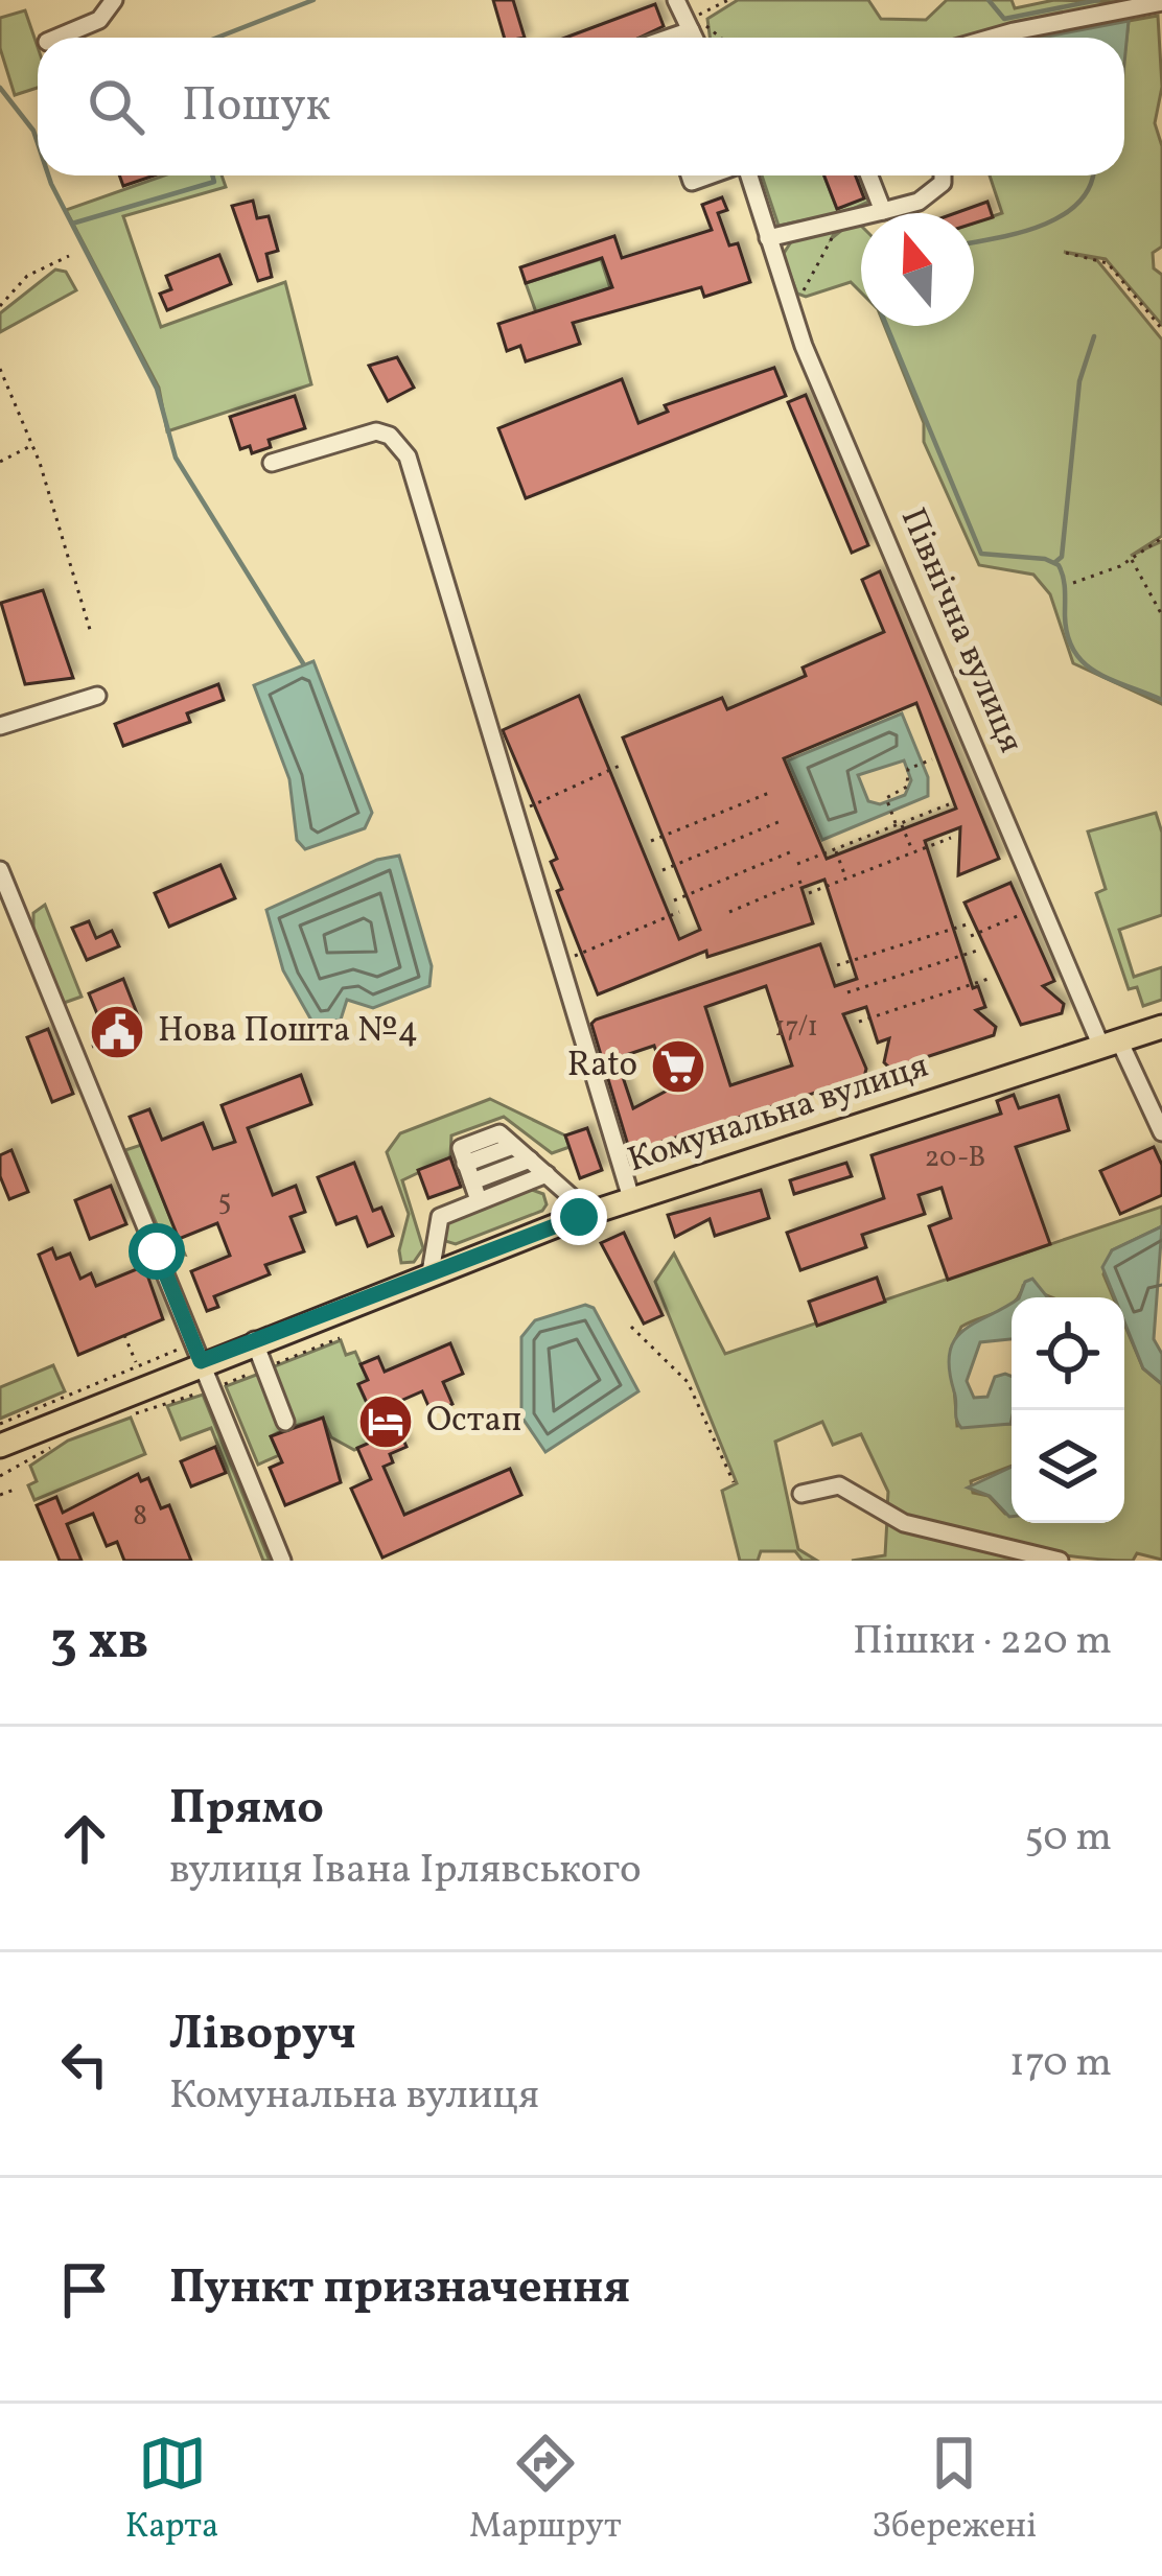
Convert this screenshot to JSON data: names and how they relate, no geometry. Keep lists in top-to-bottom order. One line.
{"streets":{"main road":["Комунальна вулиця"],"street":["Північна вулиця"]},"crossings":[["Північна вулиця","Комунальна вулиця"]],"places":{"public building":["Нова Пошта №4"],"supermarket":["Rato"],"hotel":["Остап"]},"house_numbers":["17/1","20-В","5","8"],"north":"top","page":{"search":"Пошук","heading":["3 хв","Пішки · 220 m"],"list":[["Прямо","вулиця Івана Ірлявського","50 m"],["Ліворуч","Комунальна вулиця","170 m"],"Пункт призначення"],"nav":["Карта","Маршрут","Збережені"]}}
